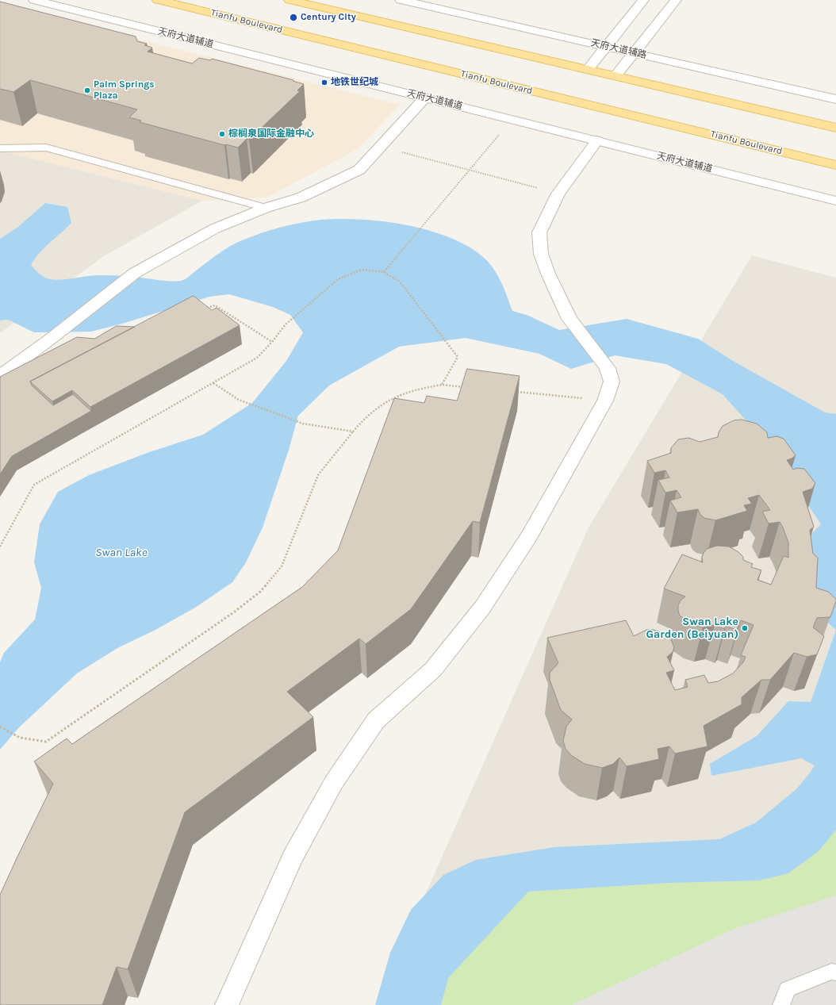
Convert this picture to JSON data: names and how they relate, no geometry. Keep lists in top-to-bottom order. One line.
{"streets":{"main road":["Tianfu Boulevard"],"street":["天府大道辅道","天府大道辅路"]},"water":["Swan Lake"],"places":["Century City","地铁世纪城","Palm Springs Plaza","棕榈泉国际金融中心","Swan Lake Garden (Beiyuan)"]}
